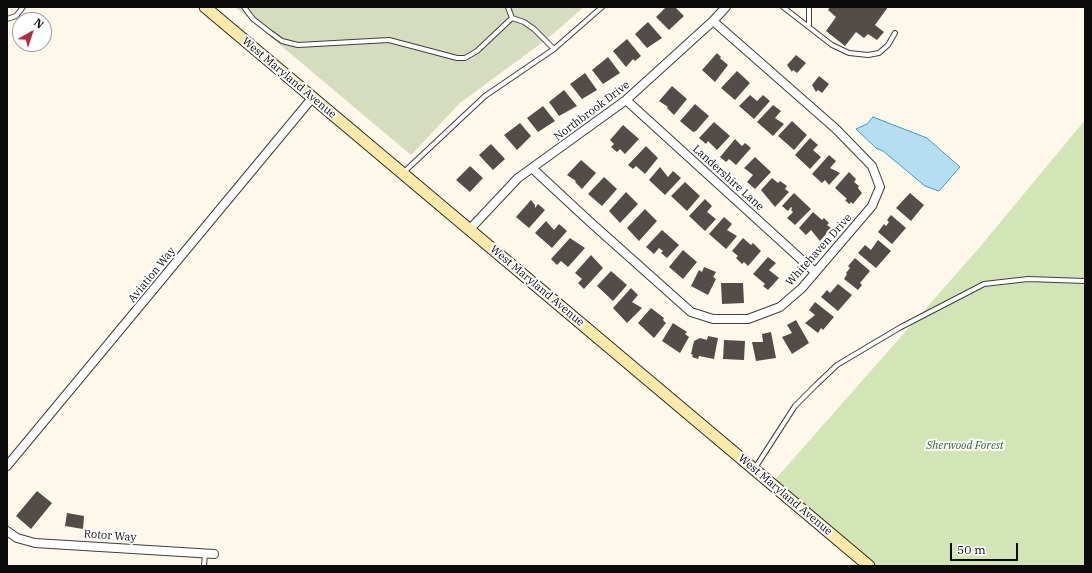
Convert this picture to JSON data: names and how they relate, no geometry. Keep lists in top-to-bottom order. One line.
{"streets":{"street":["West Maryland Avenue","Northbrook Drive","Landershire Lane","Whitehaven Drive","Aviation Way","Rotor Way"]},"crossings":[["West Maryland Avenue","Northbrook Drive"],["West Maryland Avenue","Aviation Way"],["Northbrook Drive","Landershire Lane"],["Northbrook Drive","Whitehaven Drive"],["Landershire Lane","Whitehaven Drive"]],"parks":["Sherwood Forest"],"scale_bar":"50 m","north":"top right"}
